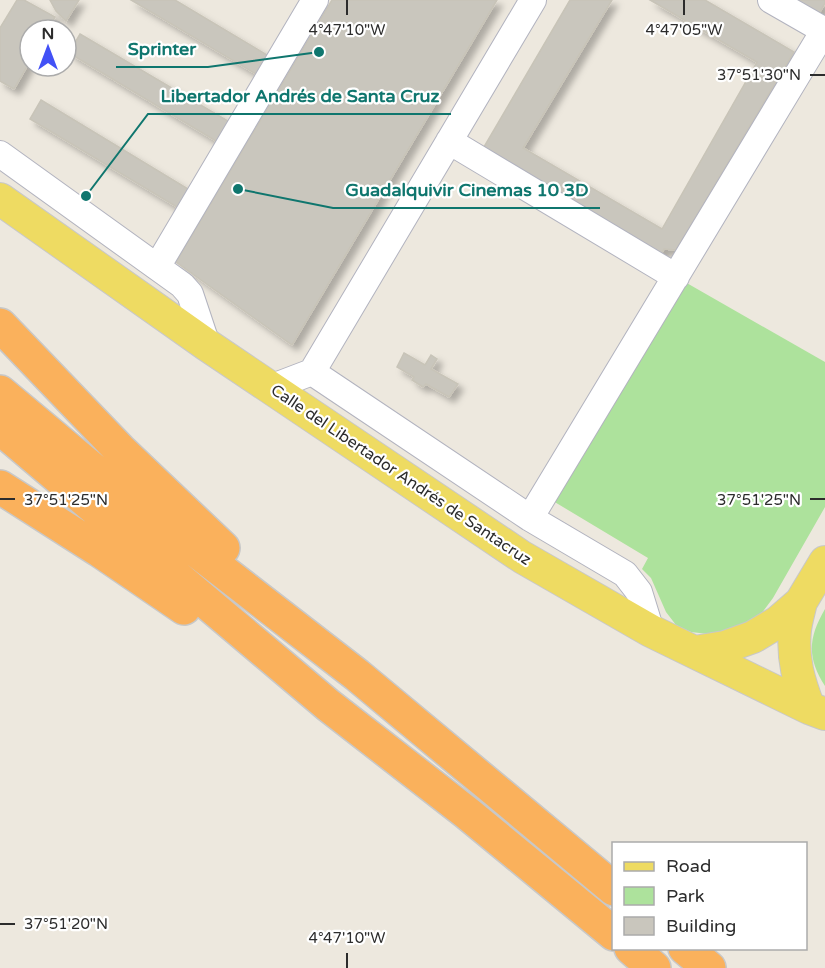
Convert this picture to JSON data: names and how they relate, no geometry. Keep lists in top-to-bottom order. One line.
{"streets":{"main road":["Calle del Libertador Andrés de Santacruz"]},"places":["Sprinter","Guadalquivir Cinemas 10 3D","Libertador Andrés de Santa Cruz"],"legend":["Road","Park","Building"],"north":"top","coordinates":["4°47'10\"W","4°47'05\"W","37°51'30\"N","37°51'25\"N","37°51'20\"N"]}
